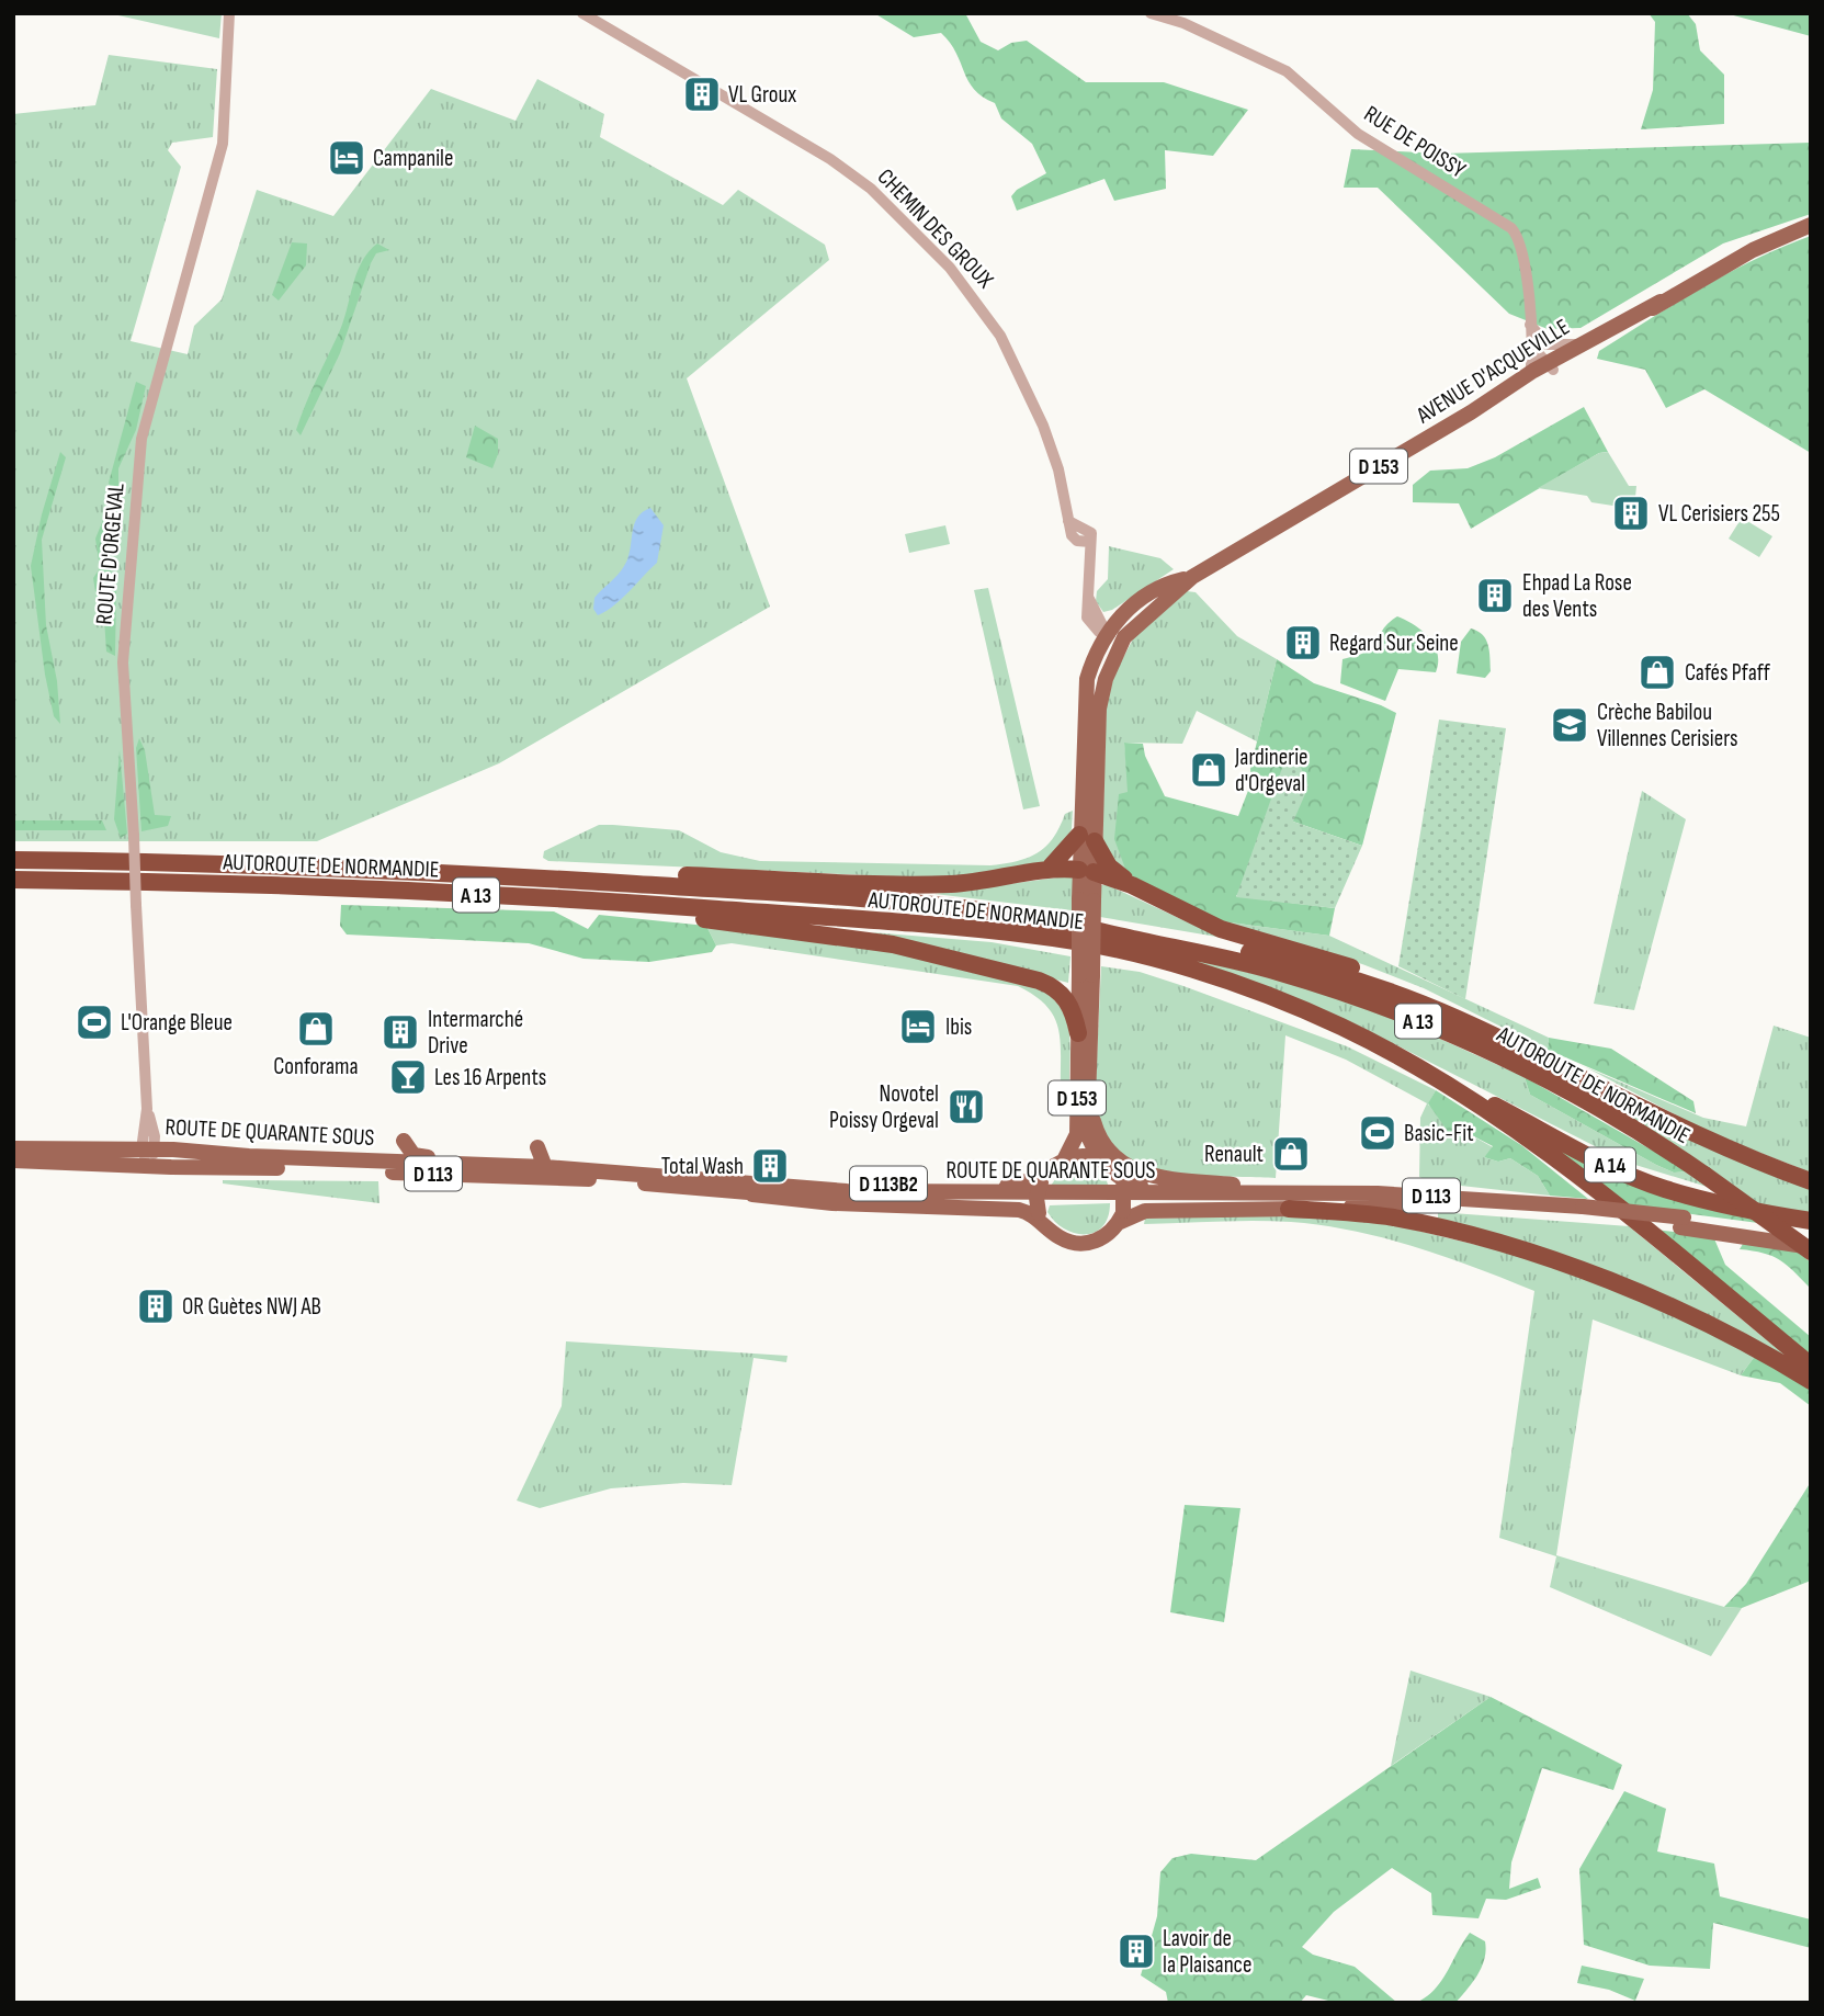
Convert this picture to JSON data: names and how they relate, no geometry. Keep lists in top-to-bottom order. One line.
{"streets":{"highway":["AUTOROUTE DE NORMANDIE","A 13","A 14"],"main road":["AVENUE D'ACQUEVILLE","D 153","ROUTE DE QUARANTE SOUS","D 113","D 113B2"],"street":["RUE DE POISSY","CHEMIN DES GROUX","ROUTE D'ORGEVAL"]},"crossings":[["RUE DE POISSY","AVENUE D'ACQUEVILLE"],["CHEMIN DES GROUX","D 153"],["AVENUE D'ACQUEVILLE","D 153"],["D 153","D 113B2"],["ROUTE D'ORGEVAL","ROUTE DE QUARANTE SOUS"],["AUTOROUTE DE NORMANDIE","ROUTE DE QUARANTE SOUS"],["AUTOROUTE DE NORMANDIE","A 14"],["ROUTE DE QUARANTE SOUS","D 113"],["ROUTE DE QUARANTE SOUS","D 113B2"]],"places":{"building":["VL Groux","VL Cerisiers 255","Ehpad La Rose des Vents","Regard Sur Seine","Intermarché Drive","Total Wash","OR Guètes NWJ AB","Lavoir de la Plaisance"],"hotel":["Campanile","Ibis"],"shop":["Cafés Pfaff","Jardinerie d'Orgeval","Conforama","Renault"],"school or university":["Crèche Babilou Villennes Cerisiers"],"sports":["L'Orange Bleue","Basic-Fit"],"bar":["Les 16 Arpents"],"restaurant":["Novotel Poissy Orgeval"]}}
